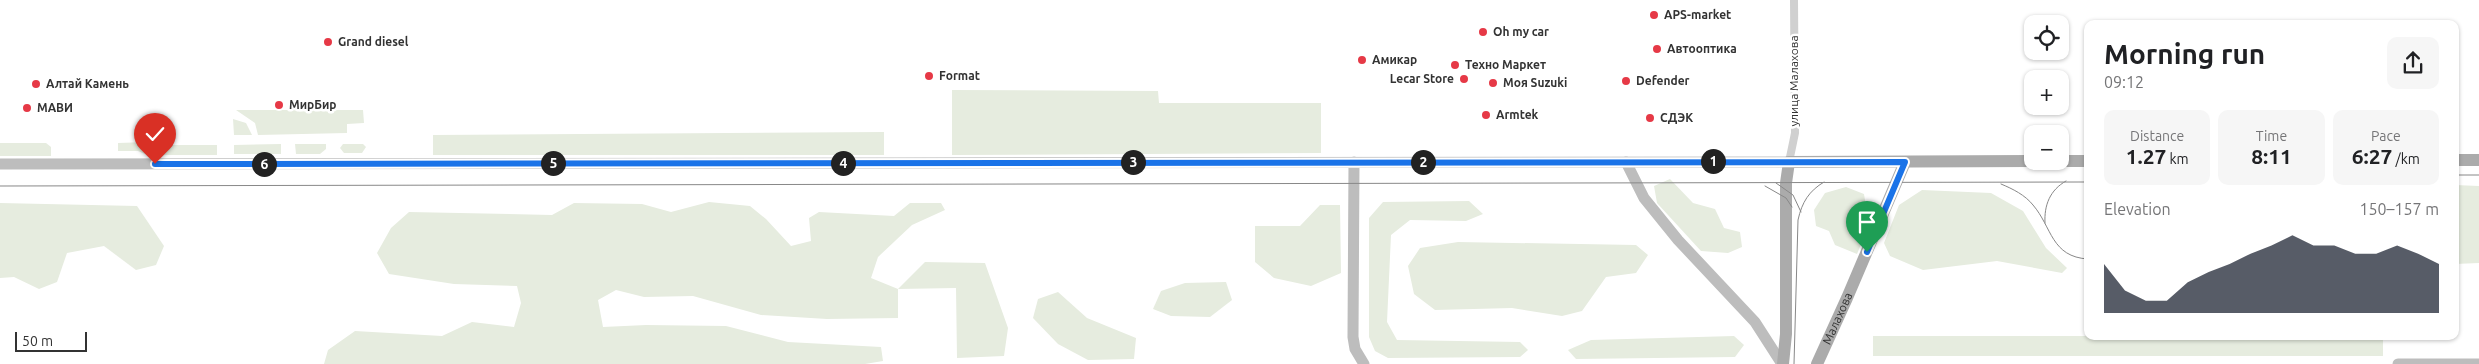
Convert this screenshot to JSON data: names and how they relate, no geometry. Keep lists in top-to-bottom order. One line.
{"streets":{"main road":["Малахова"],"street":["улица Малахова"]},"places":["АPS-market","Oh my car","Grand diesel","Автооптика","Амикар","Техно Маркет","Format","Lecar Store","Defender","Моя Suzuki","Алтай Камень","МирБир","МАВИ","Armtek","СДЭК"],"scale_bar":"50 m","page":{"map_buttons":["+","−"],"heading":["Morning run","09:12"],"stats":[["Distance","1.27 km"],["Time","8:11"],["Pace","6:27 /km"]],"pins":["1","2","3","4","5","6"],"chart":["Elevation","150–157 m"],"scale":"50 m"}}
